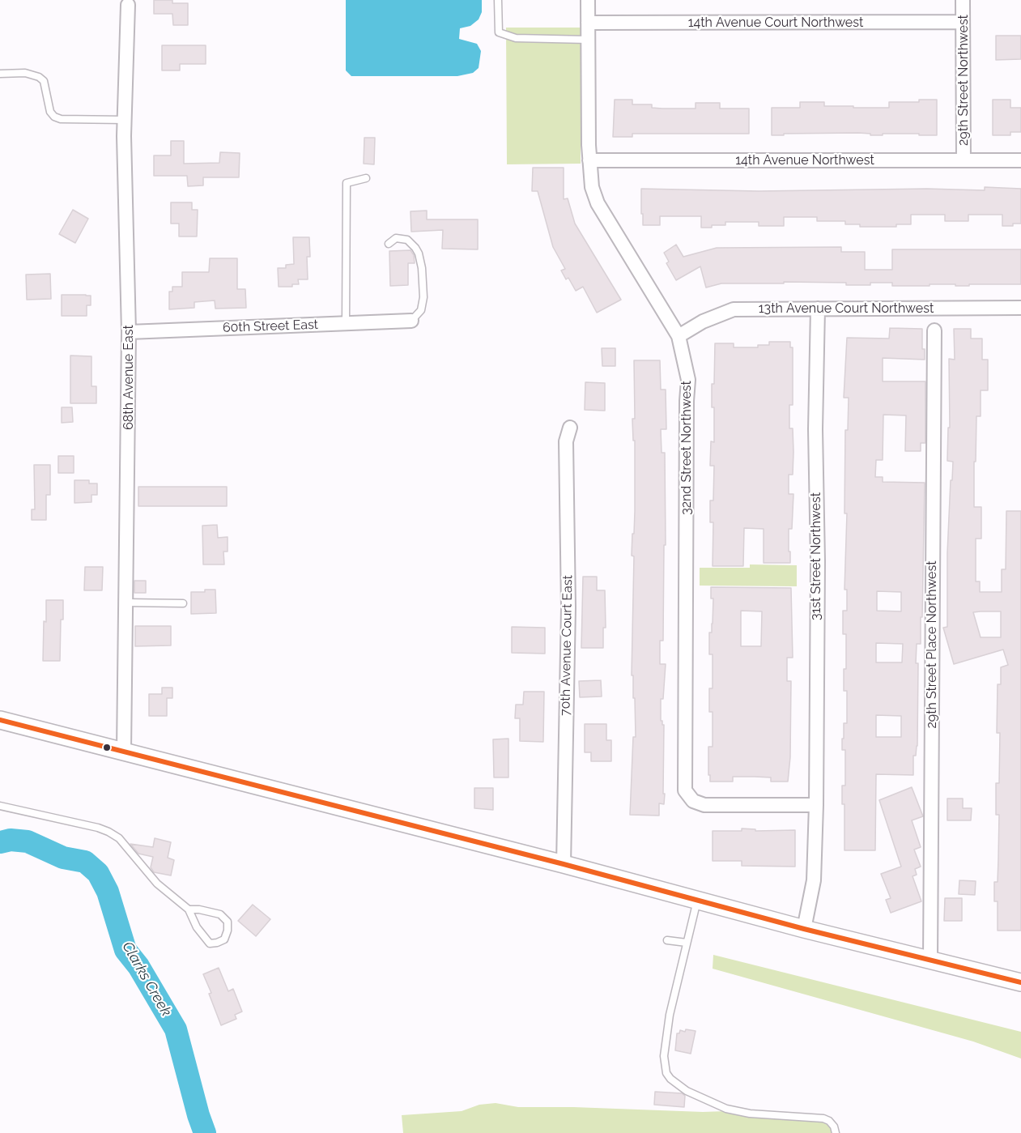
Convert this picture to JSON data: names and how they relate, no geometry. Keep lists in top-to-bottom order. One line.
{"streets":{"street":["14th Avenue Court Northwest","29th Street Northwest","14th Avenue Northwest","13th Avenue Court Northwest","60th Street East","68th Avenue East","32nd Street Northwest","31st Street Northwest","29th Street Place Northwest","70th Avenue Court East"]},"crossings":[["14th Avenue Court Northwest","29th Street Northwest"],["14th Avenue Court Northwest","32nd Street Northwest"],["29th Street Northwest","14th Avenue Northwest"],["14th Avenue Northwest","32nd Street Northwest"],["13th Avenue Court Northwest","32nd Street Northwest"],["13th Avenue Court Northwest","31st Street Northwest"],["60th Street East","68th Avenue East"],["32nd Street Northwest","31st Street Northwest"]],"water":["Clarks Creek"]}
